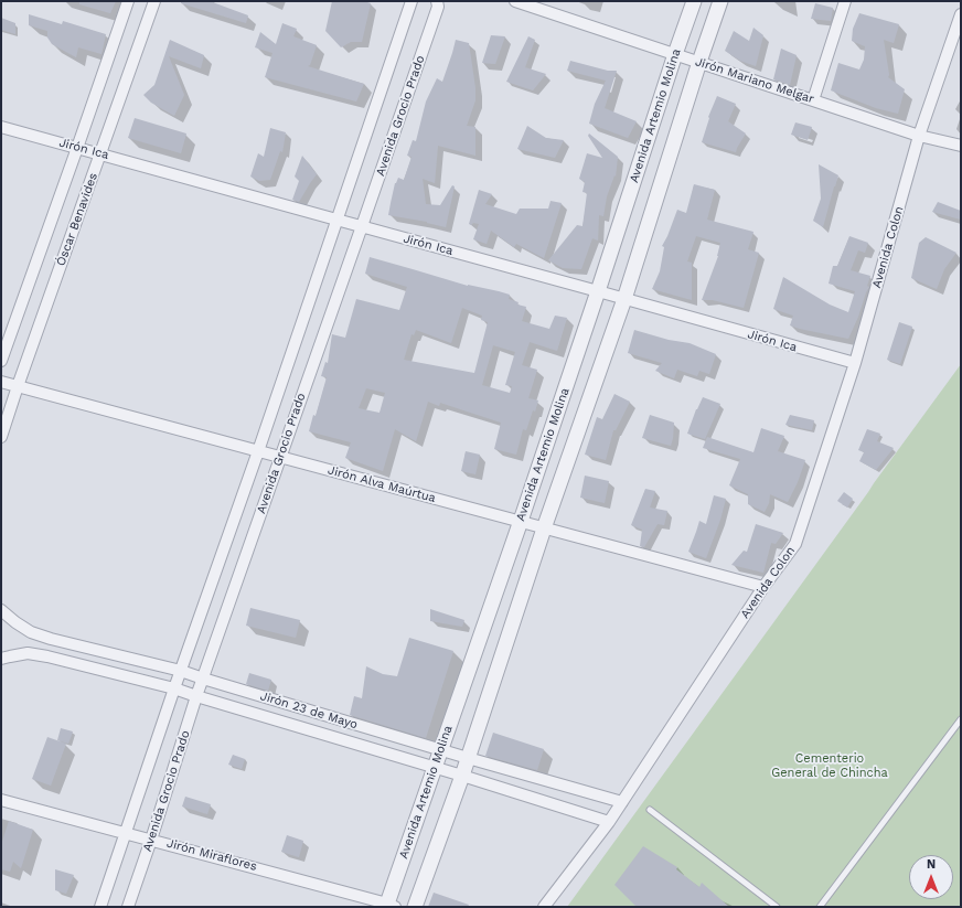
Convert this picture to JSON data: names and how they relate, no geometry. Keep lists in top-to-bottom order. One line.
{"streets":{"street":["Jirón Mariano Melgar","Avenida Grocio Prado","Avenida Artemio Molina","Jirón Ica","Óscar Benavides","Avenida Colon","Jirón Alva Maúrtua","Jirón 23 de Mayo","Jirón Miraflores"]},"crossings":[["Jirón Mariano Melgar","Avenida Artemio Molina"],["Jirón Mariano Melgar","Avenida Colon"],["Avenida Grocio Prado","Jirón Ica"],["Avenida Grocio Prado","Jirón Alva Maúrtua"],["Avenida Grocio Prado","Jirón 23 de Mayo"],["Avenida Grocio Prado","Jirón Miraflores"],["Avenida Artemio Molina","Jirón Ica"],["Avenida Artemio Molina","Jirón Alva Maúrtua"],["Avenida Artemio Molina","Jirón 23 de Mayo"],["Avenida Artemio Molina","Jirón Miraflores"],["Jirón Ica","Óscar Benavides"],["Jirón Ica","Avenida Colon"],["Óscar Benavides","Jirón Alva Maúrtua"],["Avenida Colon","Jirón Alva Maúrtua"],["Avenida Colon","Jirón 23 de Mayo"]],"parks":["Cementerio General de Chincha"],"north":"top"}
